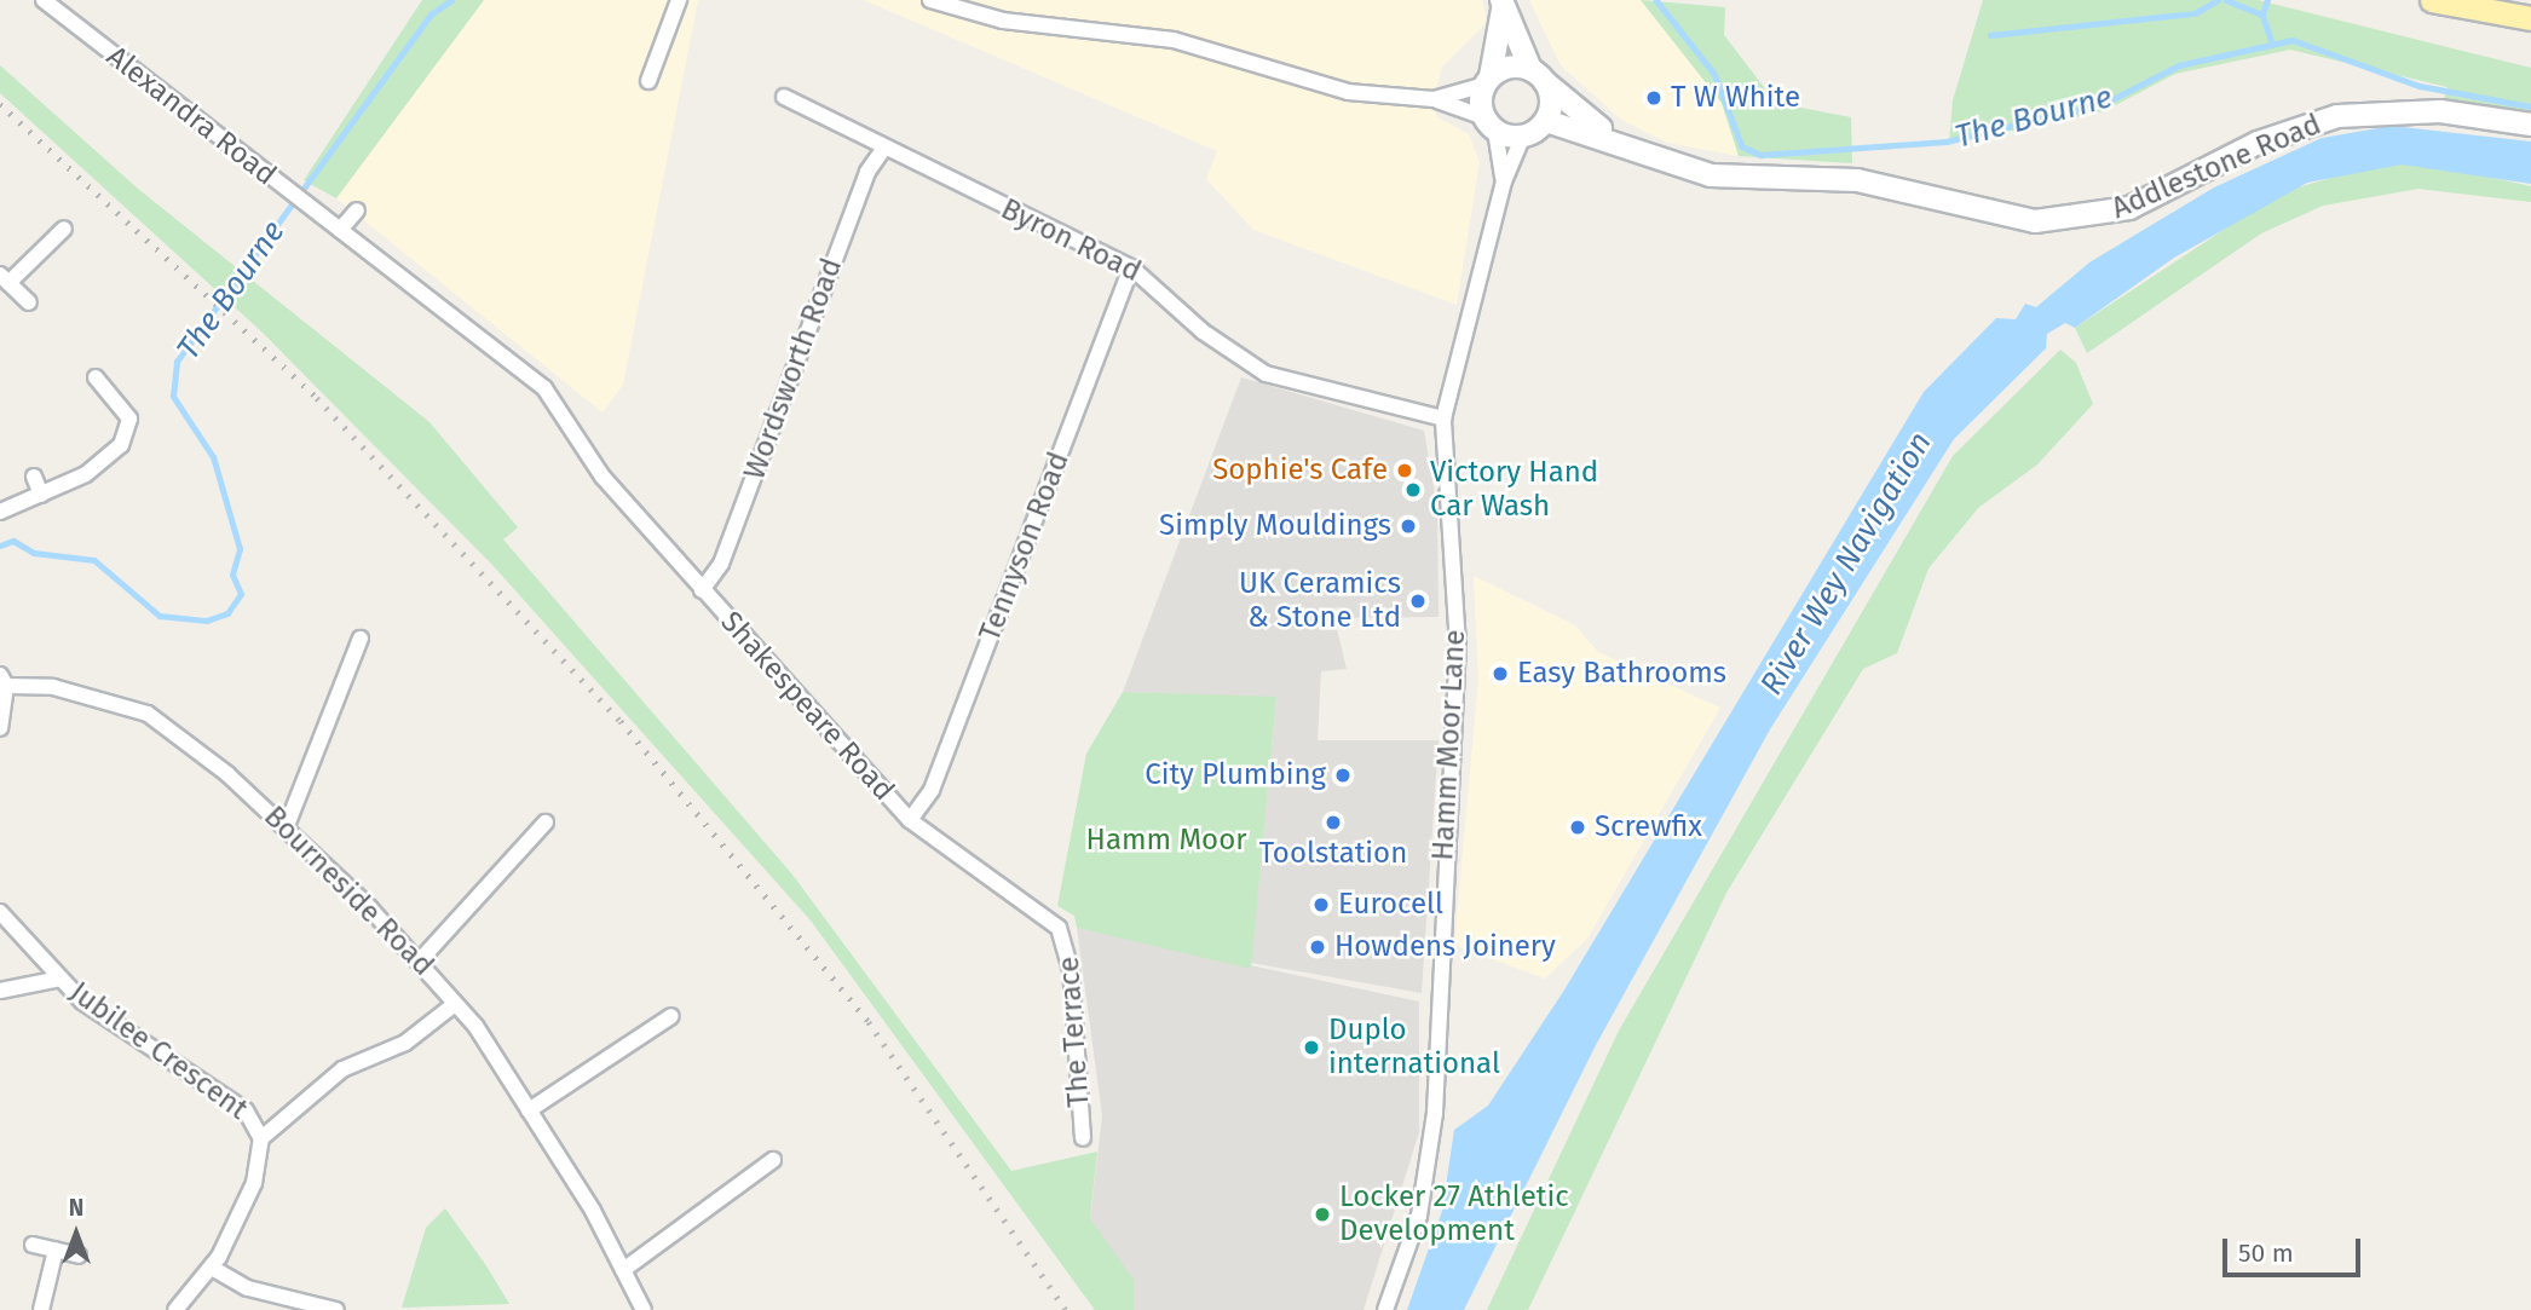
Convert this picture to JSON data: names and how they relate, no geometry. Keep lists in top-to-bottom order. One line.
{"streets":{"street":["Alexandra Road","Addlestone Road","Byron Road","Wordsworth Road","Tennyson Road","Shakespeare Road","Hamm Moor Lane","Bourneside Road","The Terrace","Jubilee Crescent"]},"crossings":[["Alexandra Road","Shakespeare Road"],["Addlestone Road","Hamm Moor Lane"],["Byron Road","Wordsworth Road"],["Byron Road","Tennyson Road"],["Byron Road","Hamm Moor Lane"],["Wordsworth Road","Shakespeare Road"],["Tennyson Road","Shakespeare Road"],["Shakespeare Road","The Terrace"],["Bourneside Road","Jubilee Crescent"]],"water":["The Bourne","River Wey Navigation"],"parks":["Hamm Moor"],"places":["T W White","Sophie's Cafe","Victory Hand Car Wash","Simply Mouldings","UK Ceramics & Stone Ltd","Easy Bathrooms","City Plumbing","Toolstation","Screwfix","Eurocell","Howdens Joinery","Duplo international","Locker 27 Athletic Development"],"scale_bar":"50 m","north":"top"}
